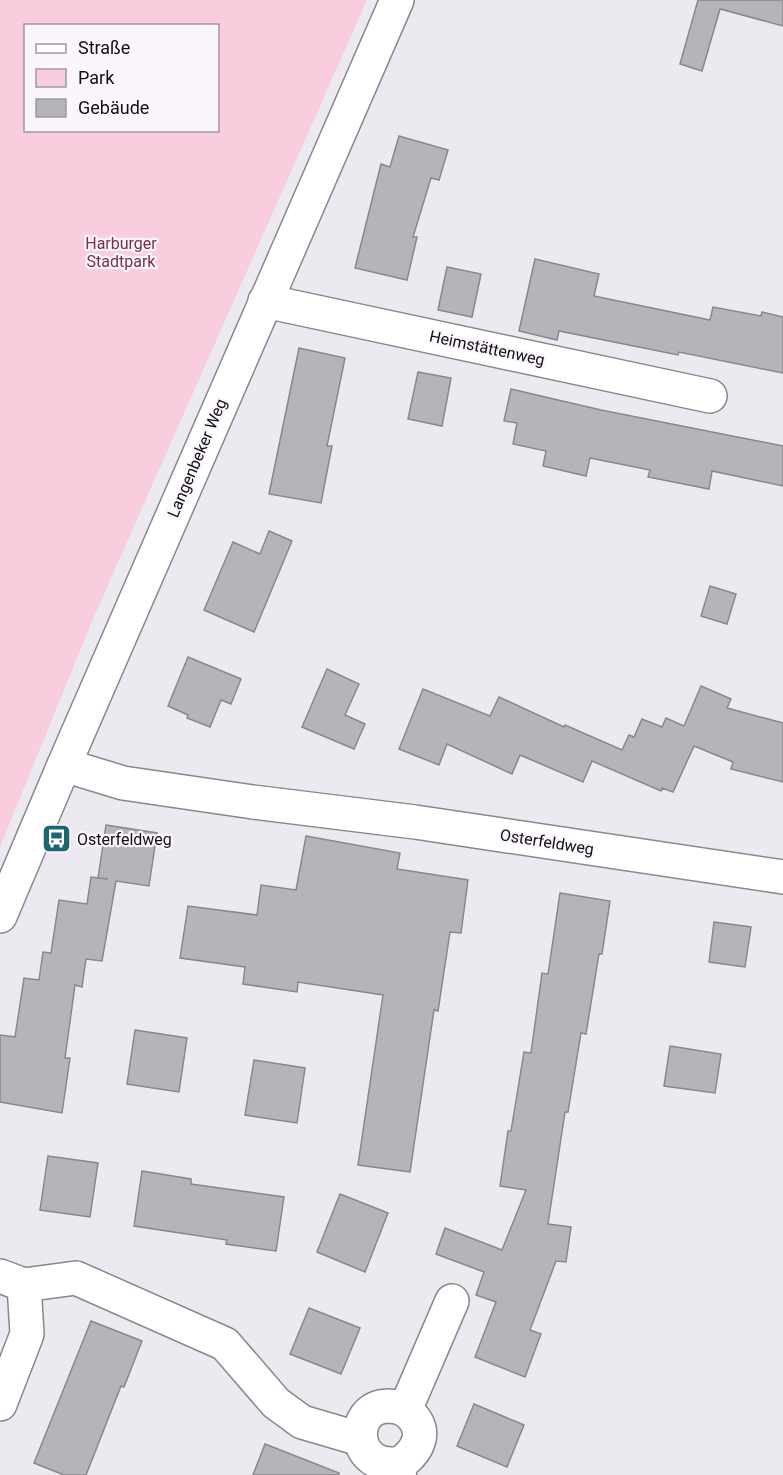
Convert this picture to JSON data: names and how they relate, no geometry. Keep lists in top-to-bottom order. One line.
{"streets":{"street":["Heimstättenweg","Langenbeker Weg","Osterfeldweg"]},"crossings":[["Heimstättenweg","Langenbeker Weg"],["Langenbeker Weg","Osterfeldweg"]],"parks":["Harburger Stadtpark"],"places":{"bus stop":["Osterfeldweg"]},"legend":["Straße","Park","Gebäude"]}
